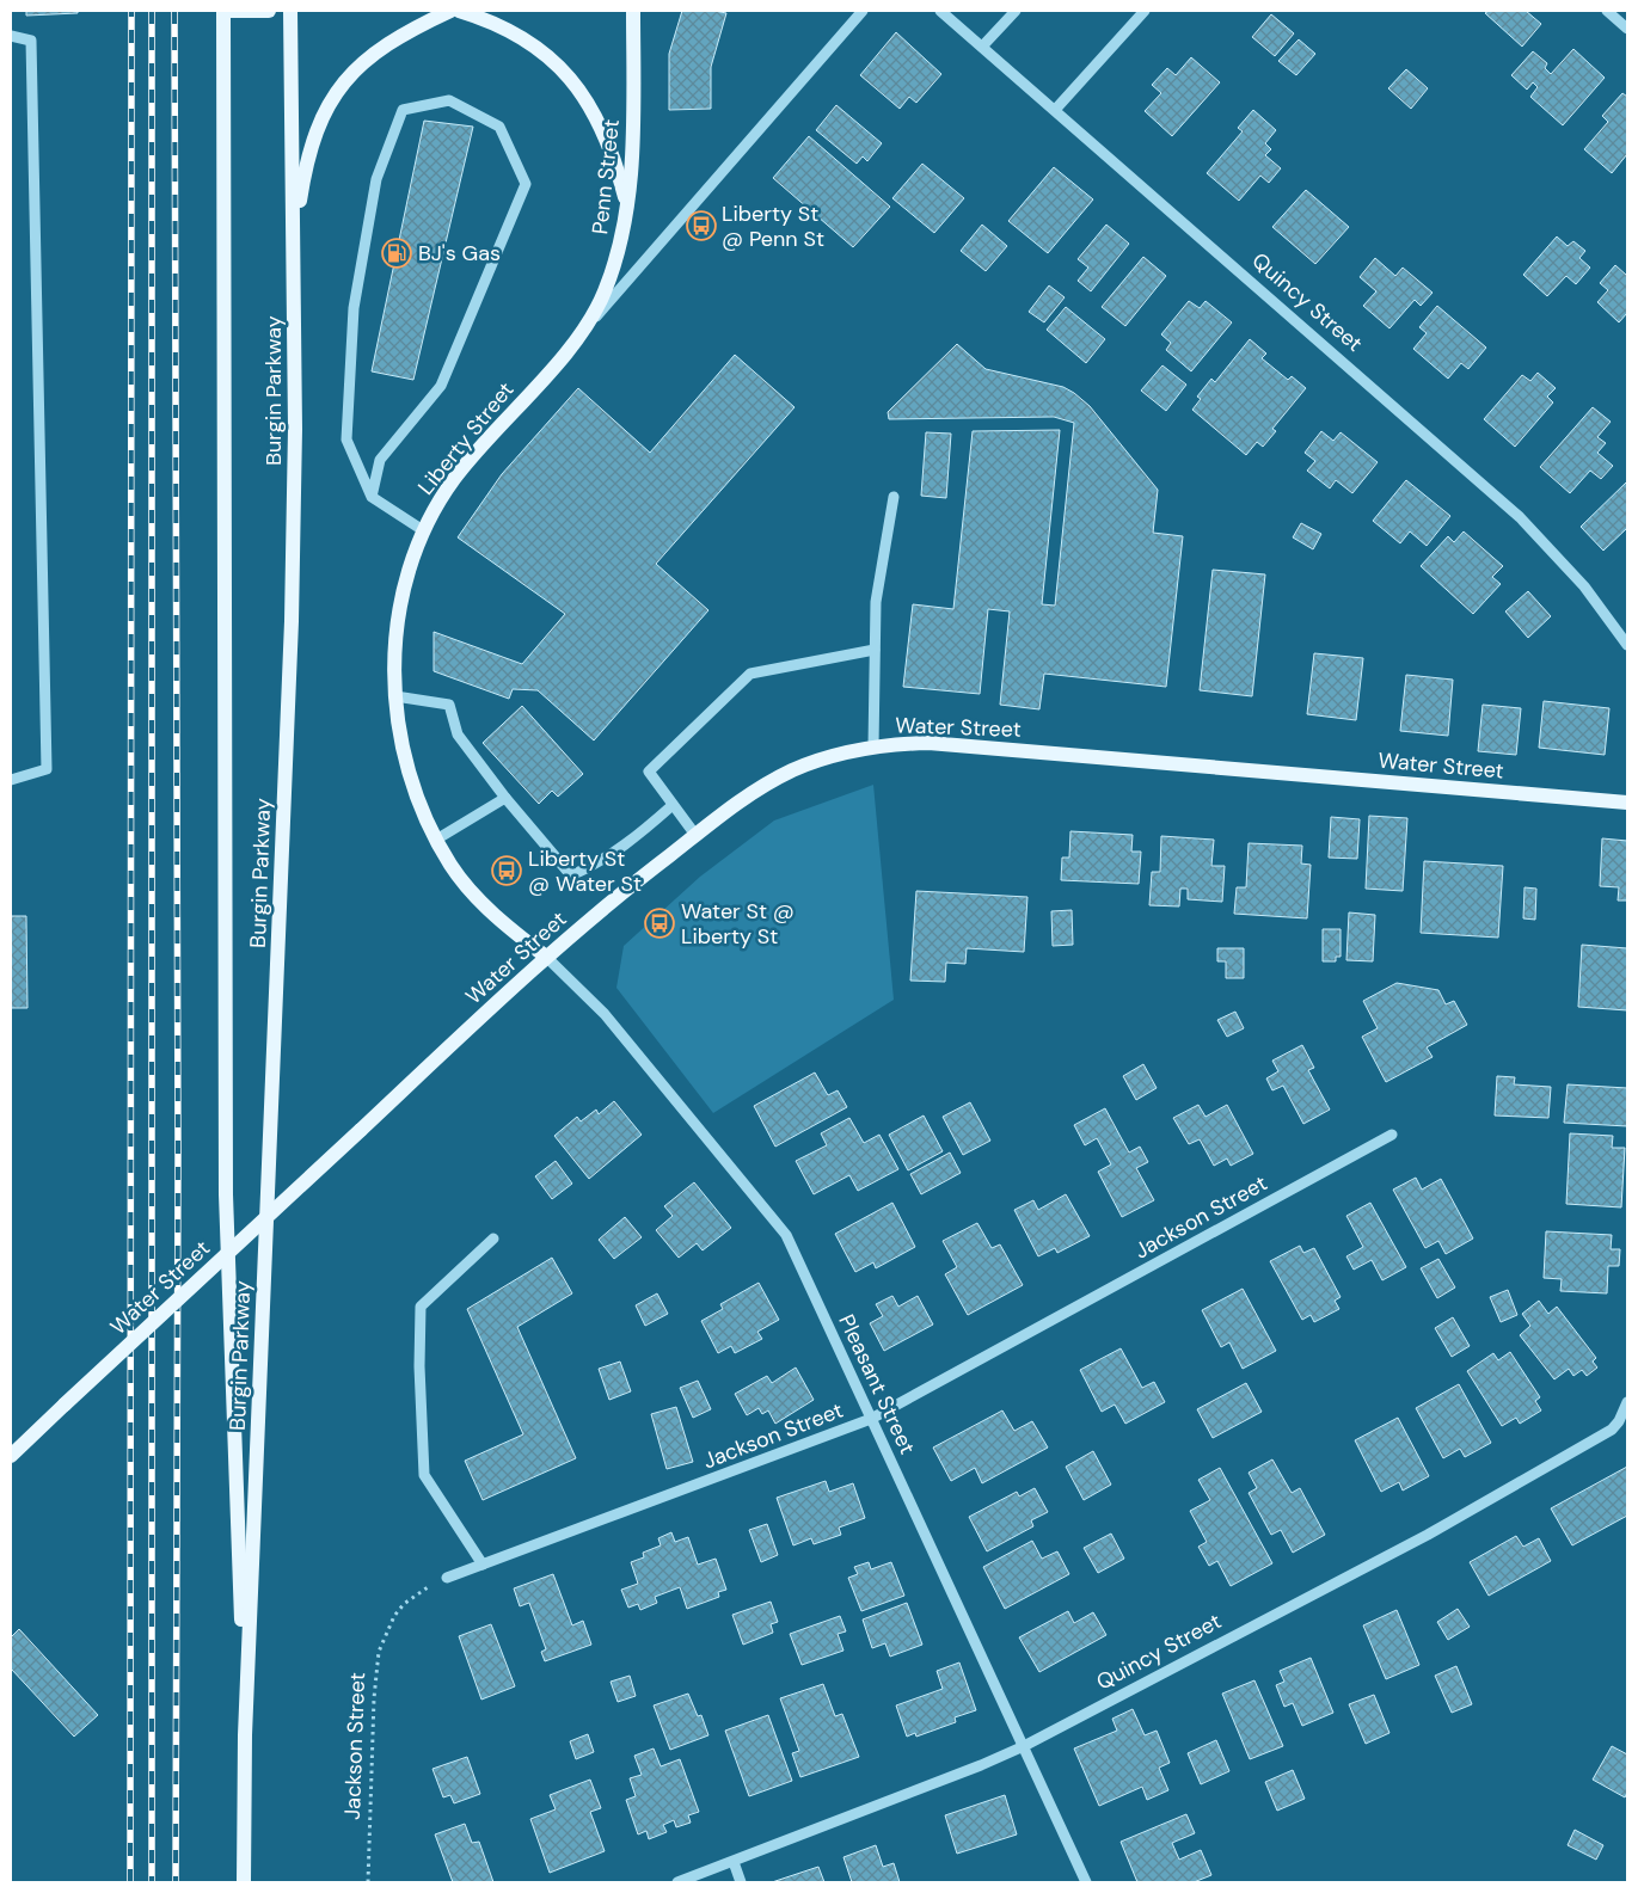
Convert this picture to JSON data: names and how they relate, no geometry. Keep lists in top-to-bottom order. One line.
{"streets":{"main road":["Penn Street","Burgin Parkway","Liberty Street","Water Street"],"street":["Quincy Street","Jackson Street","Pleasant Street"]},"crossings":[["Penn Street","Liberty Street"],["Quincy Street","Pleasant Street"],["Liberty Street","Water Street"],["Liberty Street","Pleasant Street"],["Water Street","Pleasant Street"],["Jackson Street","Pleasant Street"]],"places":{"bus stop":["Liberty St @ Penn St","Liberty St @ Water St","Water St @ Liberty St"],"fuel station":["BJ's Gas"]}}
